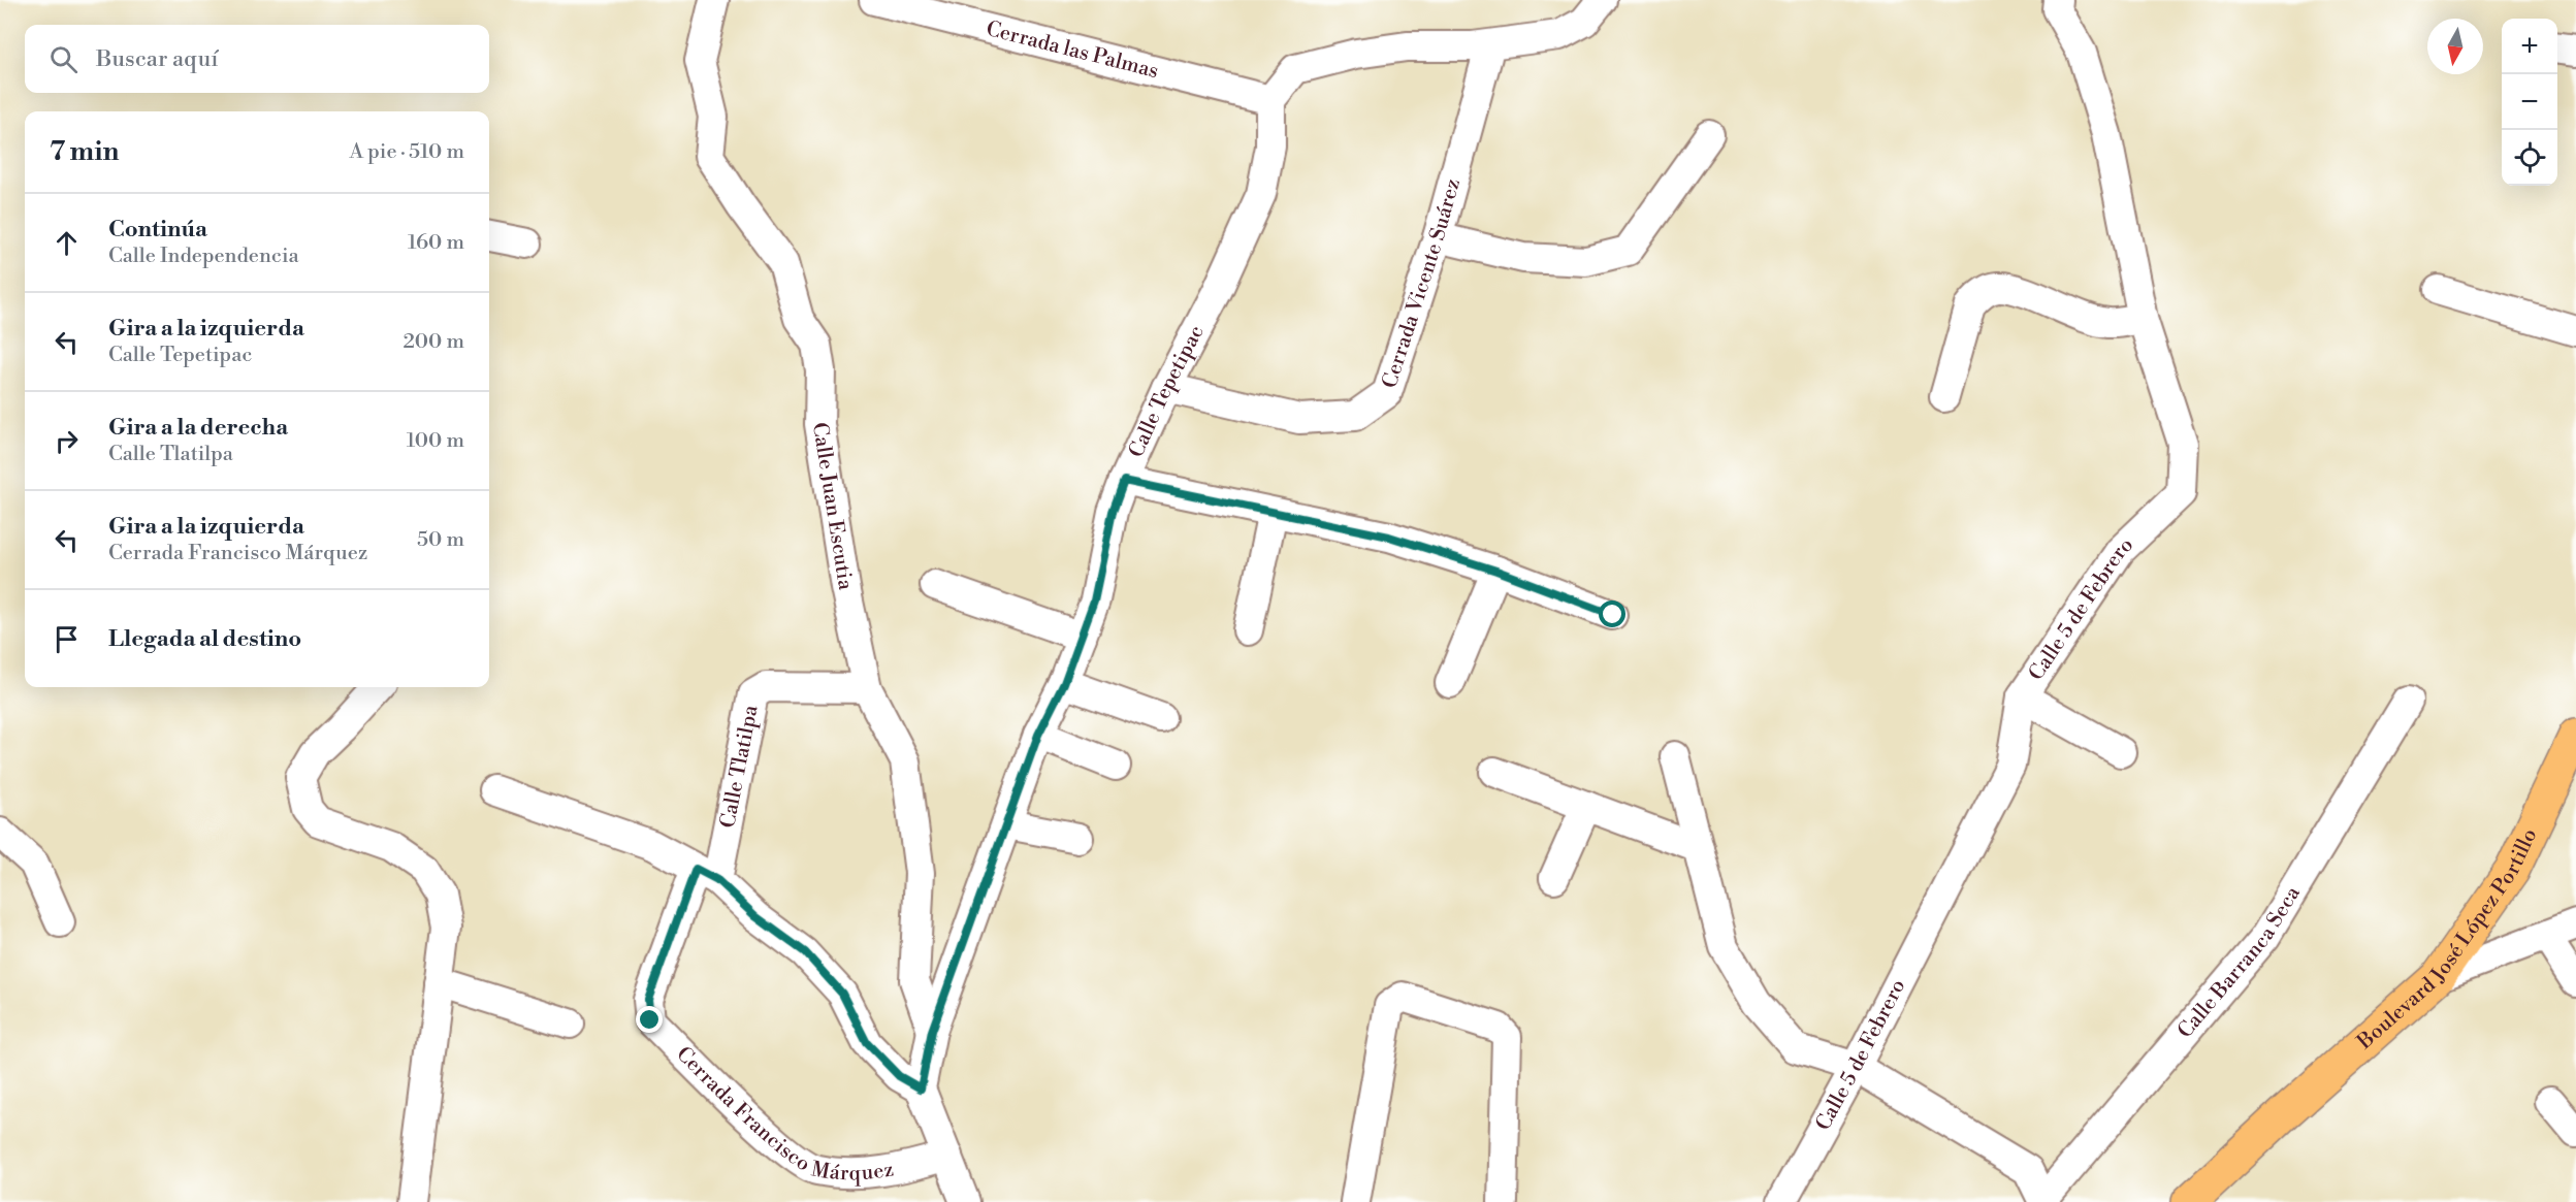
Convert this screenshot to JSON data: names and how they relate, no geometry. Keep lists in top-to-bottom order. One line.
{"streets":{"main road":["Boulevard José López Portillo"],"street":["Cerrada las Palmas","Cerrada Vicente Suárez","Calle Tepetipac","Calle Juan Escutia","Calle 5 de Febrero","Calle Tlatilpa","Calle Barranca Seca","Cerrada Francisco Márquez"]},"crossings":[["Cerrada las Palmas","Calle Tepetipac"],["Cerrada Vicente Suárez","Calle Tepetipac"],["Calle Tepetipac","Calle Juan Escutia"],["Calle Juan Escutia","Calle Tlatilpa"],["Calle Tlatilpa","Cerrada Francisco Márquez"]],"north":"bottom","page":{"map_buttons":["+","−"],"search":"Buscar aquí","heading":["7 min","A pie · 510 m"],"list":[["Continúa","Calle Independencia","160 m"],["Gira a la izquierda","Calle Tepetipac","200 m"],["Gira a la derecha","Calle Tlatilpa","100 m"],["Gira a la izquierda","Cerrada Francisco Márquez","50 m"],"Llegada al destino"]}}
